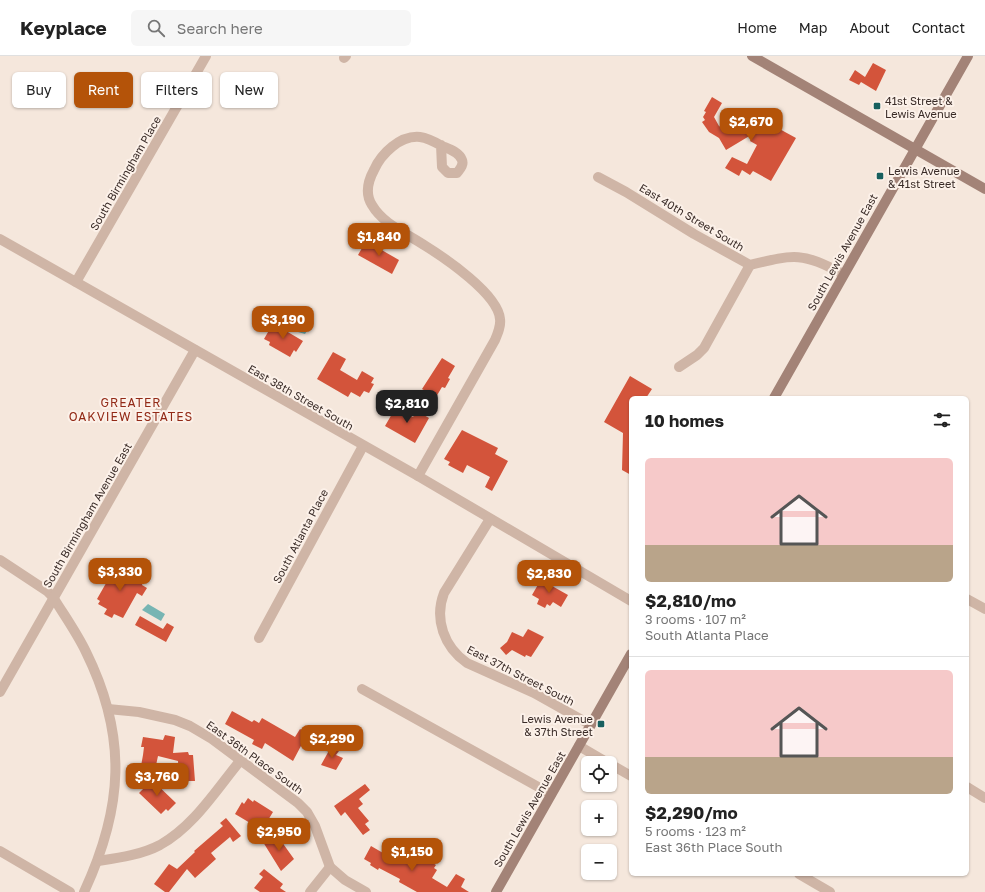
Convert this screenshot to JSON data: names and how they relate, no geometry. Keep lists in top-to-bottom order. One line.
{"streets":{"main road":["South Lewis Avenue East"],"street":["South Birmingham Place","East 40th Street South","East 38th Street South","South Birmingham Avenue East","South Atlanta Place","East 37th Street South","East 36th Place South"]},"crossings":[["South Birmingham Place","East 38th Street South"],["East 40th Street South","South Lewis Avenue East"],["South Lewis Avenue East","East 37th Street South"],["East 38th Street South","South Birmingham Avenue East"],["East 38th Street South","South Atlanta Place"],["East 38th Street South","East 37th Street South"]],"districts":["GREATER OAKVIEW ESTATES"],"places":{"transit":["41st Street & Lewis Avenue","Lewis Avenue & 41st Street","Lewis Avenue & 37th Street"]},"page":{"header":"Keyplace","search":"Search here","nav":["Home","Map","About","Contact"],"chip":["Buy","Rent","Filters","New"],"price":["$2,670","$1,840","$3,190","$2,810","$3,330","$2,830","$2,290","$3,760","$2,950","$1,150"],"heading":"10 homes","list":[{"name":"$2,810/mo","note":"3 rooms · 107 m² · South Atlanta Place"},{"name":"$2,290/mo","note":"5 rooms · 123 m² · East 36th Place South"}],"map_buttons":["+","−"]}}
